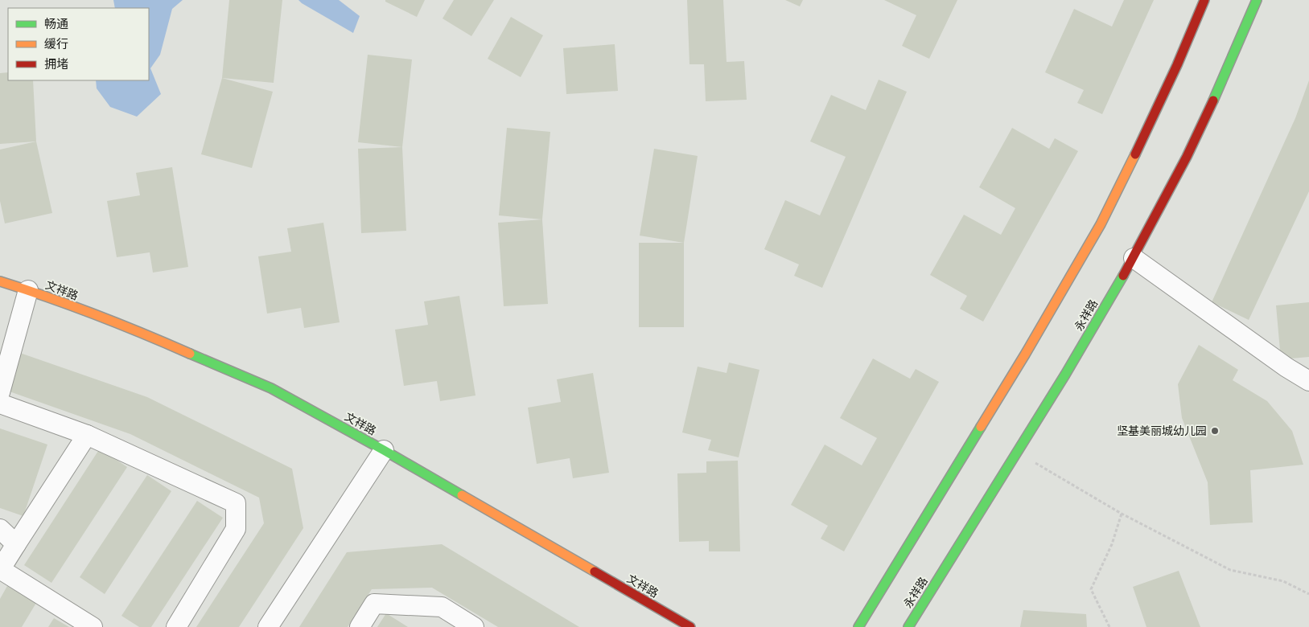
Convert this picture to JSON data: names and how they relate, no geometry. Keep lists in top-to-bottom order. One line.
{"streets":{"street":["文祥路","永祥路"]},"places":["坚基美丽城幼儿园"],"legend":["畅通","缓行","拥堵"]}
